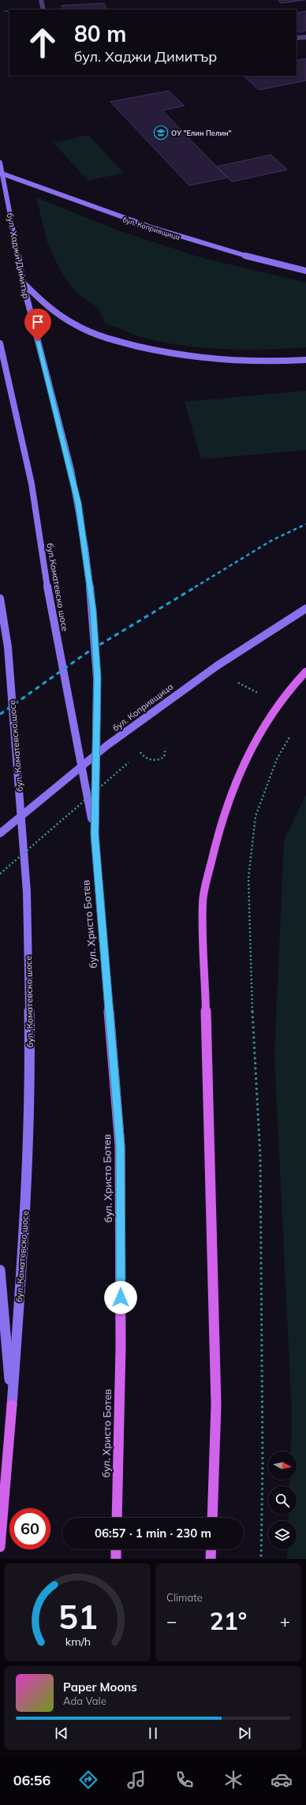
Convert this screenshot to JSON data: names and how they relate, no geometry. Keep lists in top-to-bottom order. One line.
{"streets":{"main road":["бул. Копривщица","бул. Хаджи Димитър","бул.Коматевско шосе","бул. Коматевско шосе","бул. Христо Ботев"]},"crossings":[["бул. Хаджи Димитър","бул.Коматевско шосе"],["бул. Хаджи Димитър","бул. Христо Ботев"],["бул.Коматевско шосе","бул. Христо Ботев"]],"places":{"school or university":["ОУ \"Елин Пелин\""]},"north":"right","page":{"turn":["80 m","бул. Хаджи Димитър"],"limit":"60","trip":"06:57 · 1 min · 230 m","tile":"Climate","heat":["−","21°","+"],"song":["Paper Moons","Ada Vale"],"tabs":"06:56","gauge":["51","km/h"]}}
